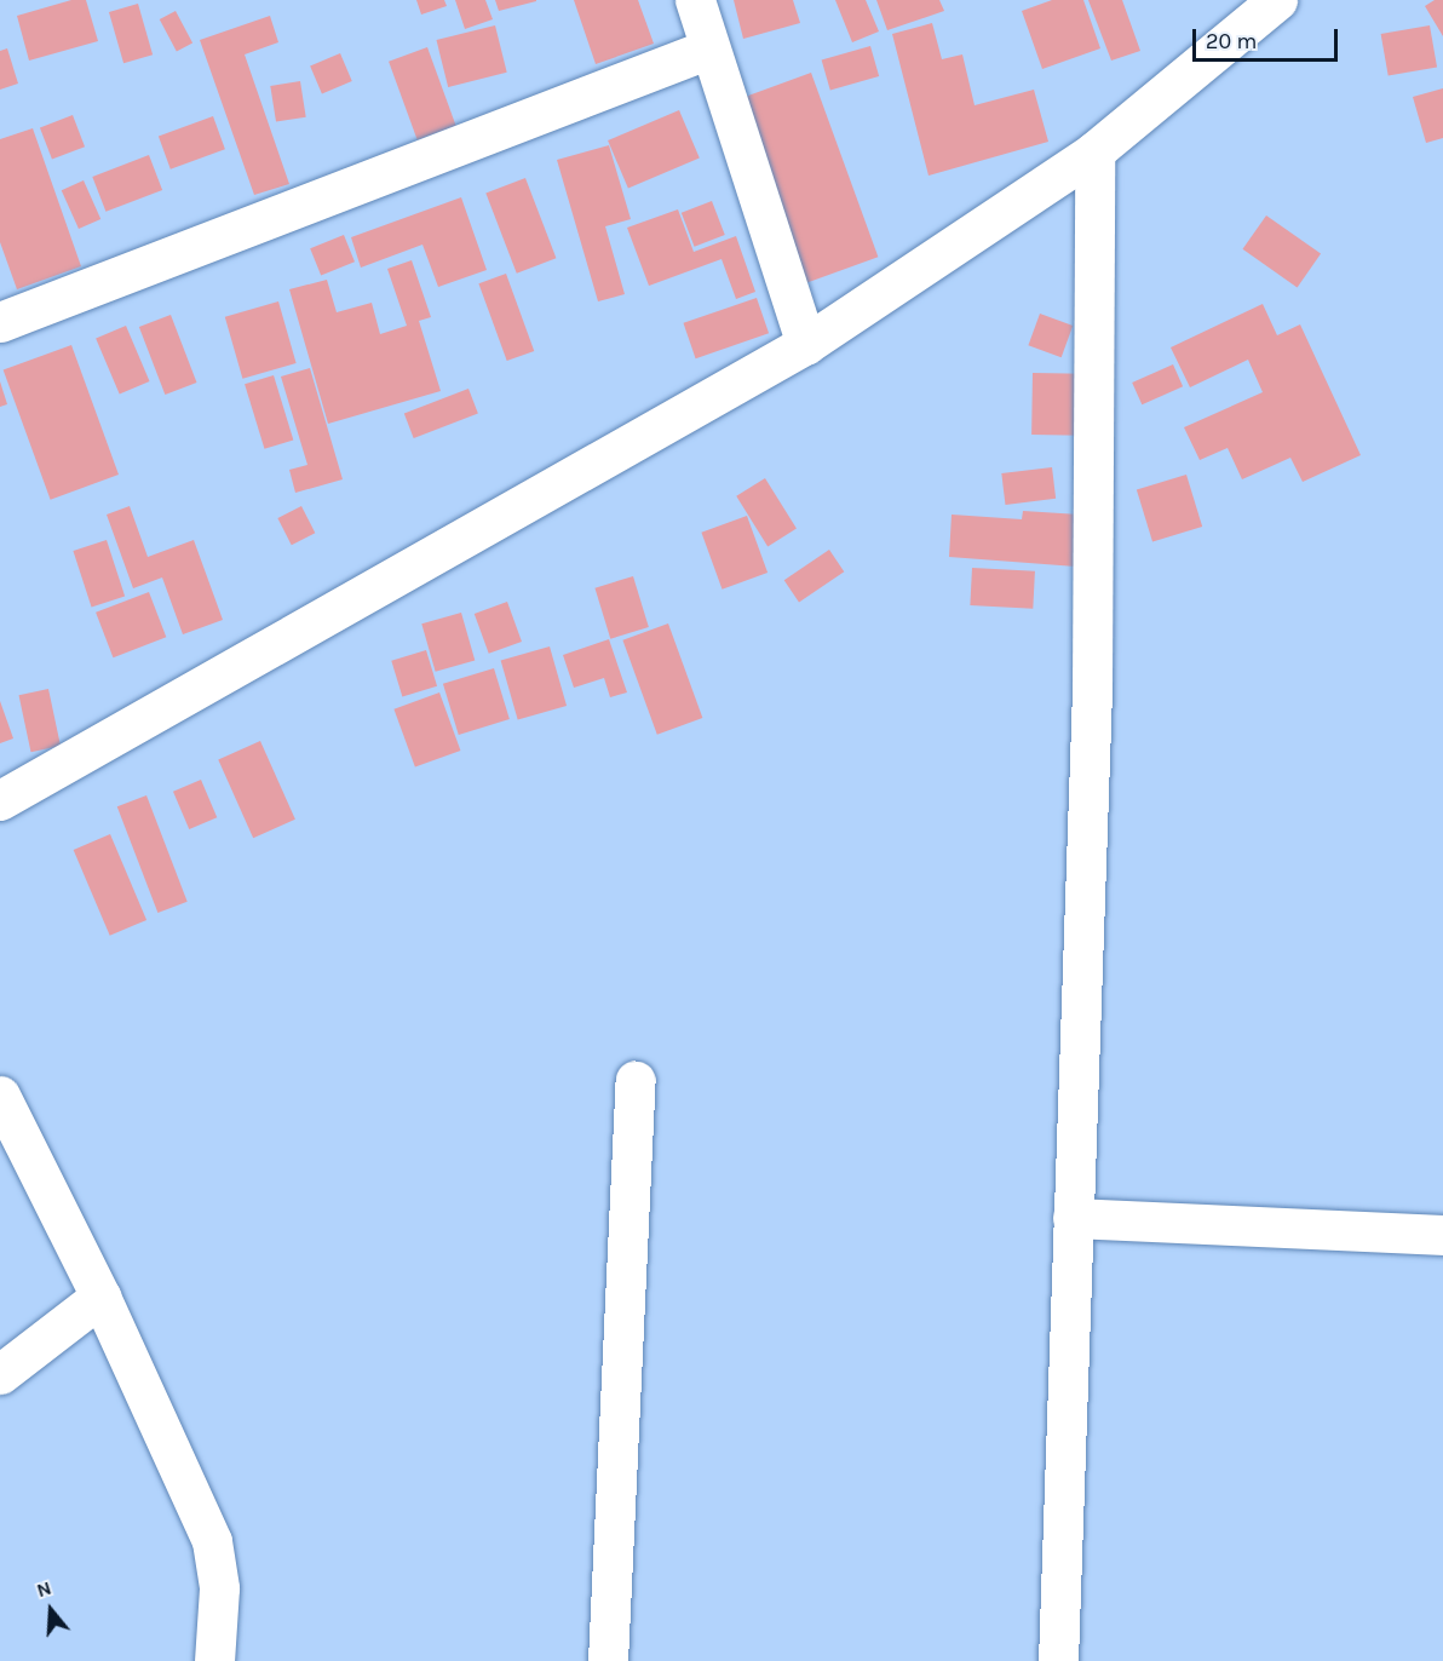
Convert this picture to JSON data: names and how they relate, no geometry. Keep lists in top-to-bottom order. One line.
{"scale_bar":"20 m","north":"top"}
